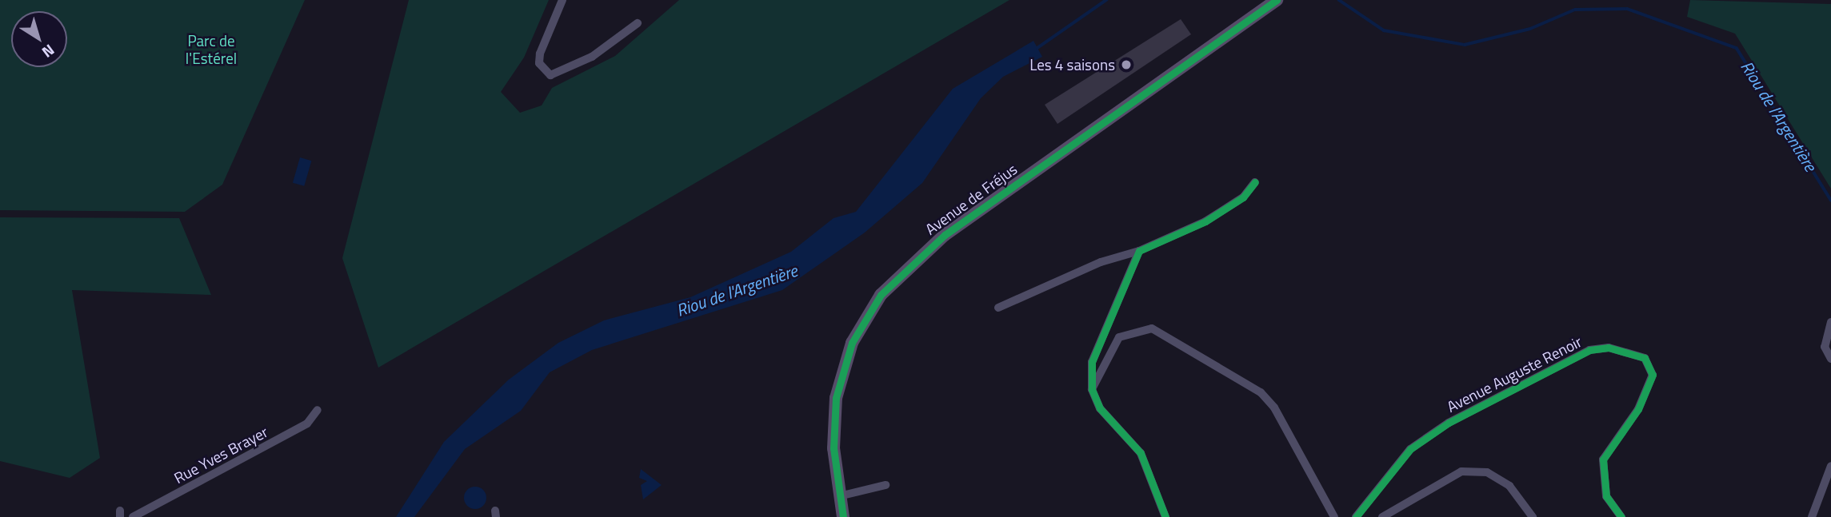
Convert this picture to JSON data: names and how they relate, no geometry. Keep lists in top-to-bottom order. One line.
{"streets":{"main road":["Avenue de Fréjus"],"street":["Avenue Auguste Renoir","Rue Yves Brayer"]},"water":["Riou de l'Argentière"],"parks":["Parc de l'Estérel"],"places":["Les 4 saisons"],"north":"bottom right"}
